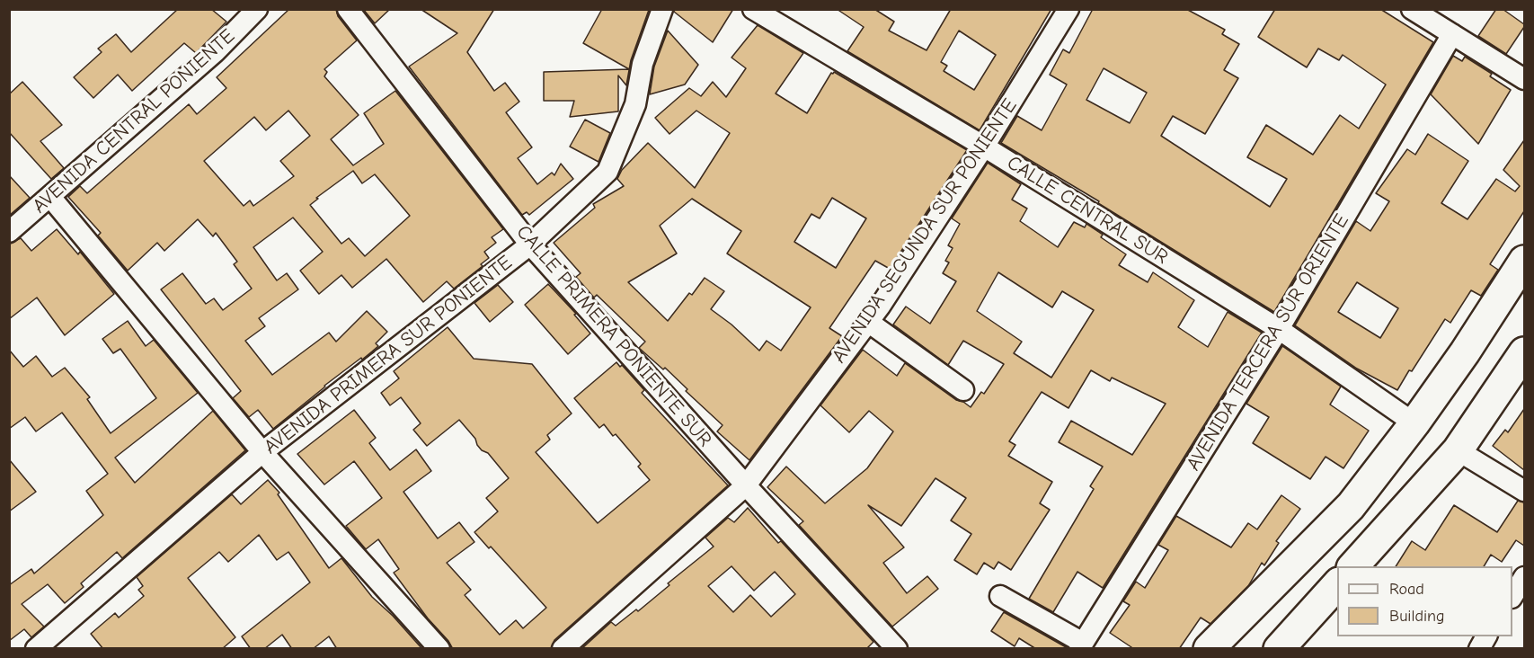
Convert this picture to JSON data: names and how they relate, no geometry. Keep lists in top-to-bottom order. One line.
{"streets":{"street":["AVENIDA CENTRAL PONIENTE","CALLE CENTRAL SUR","AVENIDA SEGUNDA SUR PONIENTE","CALLE PRIMERA PONIENTE SUR","AVENIDA TERCERA SUR ORIENTE","AVENIDA PRIMERA SUR PONIENTE"]},"crossings":[["CALLE CENTRAL SUR","AVENIDA SEGUNDA SUR PONIENTE"],["CALLE CENTRAL SUR","AVENIDA TERCERA SUR ORIENTE"],["AVENIDA SEGUNDA SUR PONIENTE","CALLE PRIMERA PONIENTE SUR"],["CALLE PRIMERA PONIENTE SUR","AVENIDA PRIMERA SUR PONIENTE"]],"legend":["Road","Building"]}
